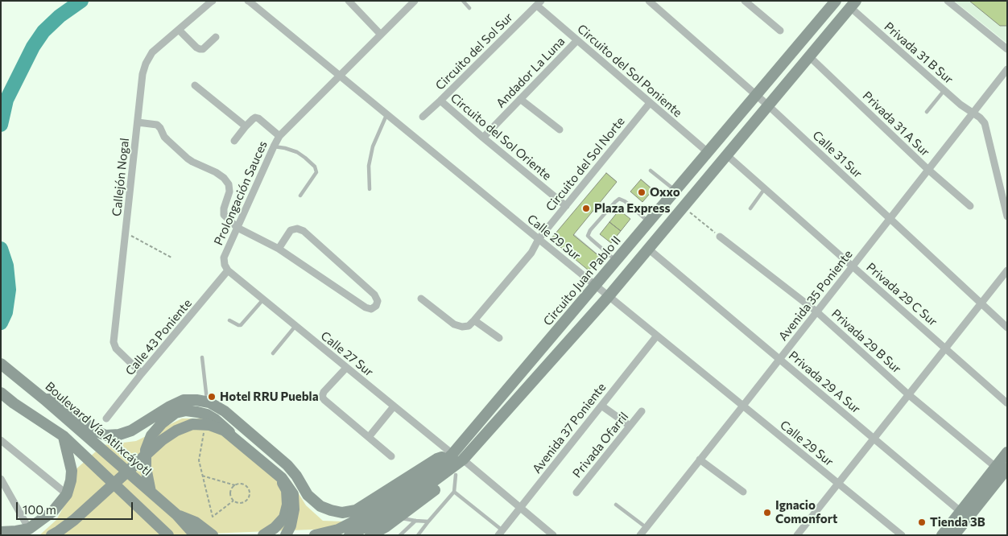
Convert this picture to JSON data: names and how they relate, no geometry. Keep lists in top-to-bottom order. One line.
{"streets":{"main road":["Circuito Juan Pablo II","Boulevard Vía Atlixcáyotl"],"street":["Circuito del Sol Sur","Privada 31 B Sur","Circuito del Sol Poniente","Andador La Luna","Privada 31 A Sur","Circuito del Sol Oriente","Calle 31 Sur","Circuito del Sol Norte","Callejón Nogal","Prolongación Sauces","Calle 29 Sur","Privada 29 C Sur","Avenida 35 Poniente","Calle 43 Poniente","Privada 29 B Sur","Calle 27 Sur","Privada 29 A Sur","Avenida 37 Poniente","Privada Ofarril"]},"crossings":[["Circuito del Sol Sur","Circuito del Sol Poniente"],["Circuito del Sol Sur","Circuito del Sol Oriente"],["Privada 31 B Sur","Avenida 35 Poniente"],["Circuito del Sol Poniente","Andador La Luna"],["Circuito del Sol Poniente","Circuito del Sol Norte"],["Circuito del Sol Poniente","Circuito Juan Pablo II"],["Andador La Luna","Circuito del Sol Oriente"],["Privada 31 A Sur","Avenida 35 Poniente"],["Circuito del Sol Oriente","Circuito del Sol Norte"],["Calle 31 Sur","Circuito Juan Pablo II"],["Calle 31 Sur","Avenida 35 Poniente"],["Circuito del Sol Norte","Calle 29 Sur"],["Callejón Nogal","Calle 43 Poniente"],["Prolongación Sauces","Calle 29 Sur"],["Prolongación Sauces","Calle 43 Poniente"],["Prolongación Sauces","Calle 27 Sur"],["Calle 29 Sur","Circuito Juan Pablo II"],["Calle 29 Sur","Avenida 35 Poniente"],["Calle 29 Sur","Avenida 37 Poniente"],["Circuito Juan Pablo II","Calle 27 Sur"],["Privada 29 C Sur","Avenida 35 Poniente"],["Avenida 35 Poniente","Privada 29 B Sur"],["Avenida 35 Poniente","Privada 29 A Sur"],["Calle 43 Poniente","Calle 27 Sur"]],"places":["Oxxo","Plaza Express","Hotel RRU Puebla","Ignacio Comonfort","Tienda 3B"],"scale_bar":"100 m"}
